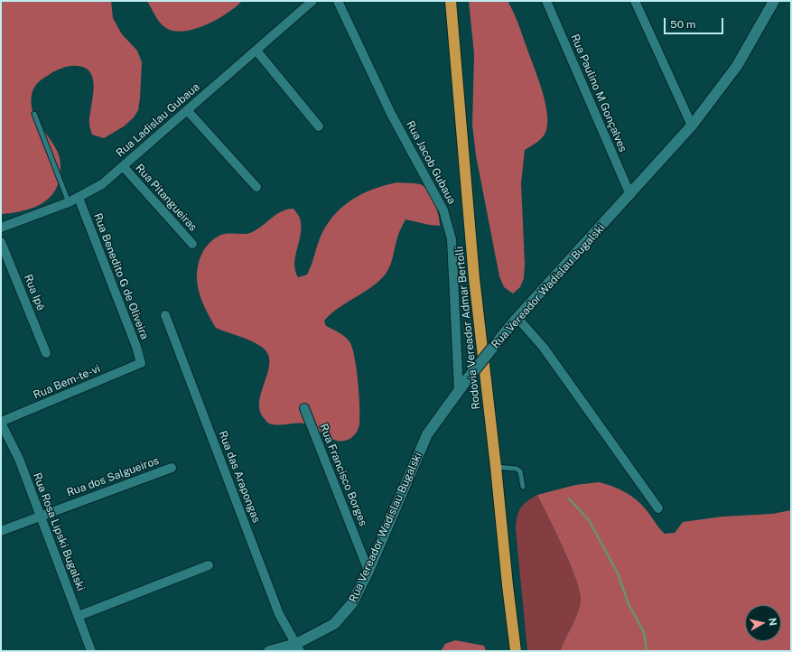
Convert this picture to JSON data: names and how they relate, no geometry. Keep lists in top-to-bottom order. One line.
{"streets":{"highway":["Rodovia Vereador Admar Bertolli"],"main road":["Rua Vereador Wadislau Bugalski"],"street":["Rua Paulino M Gonçalves","Rua Ladislau Gubaua","Rua Jacob Gubaua","Rua Pitangueiras","Rua Benedito G de Oliveira","Rua Ipê","Rua Bem-te-vi","Rua Francisco Borges","Rua dos Salgueiros","Rua das Arapongas","Rua Rosa Lipski Bugalski"]},"crossings":[["Rua Paulino M Gonçalves","Rua Vereador Wadislau Bugalski"],["Rua Ladislau Gubaua","Rua Pitangueiras"],["Rua Ladislau Gubaua","Rua Benedito G de Oliveira"],["Rua Jacob Gubaua","Rua Vereador Wadislau Bugalski"],["Rua Benedito G de Oliveira","Rua Bem-te-vi"],["Rua Vereador Wadislau Bugalski","Rua Francisco Borges"],["Rua Vereador Wadislau Bugalski","Rua das Arapongas"],["Rua Bem-te-vi","Rua Rosa Lipski Bugalski"],["Rua dos Salgueiros","Rua Rosa Lipski Bugalski"]],"scale_bar":"50 m","north":"right"}
